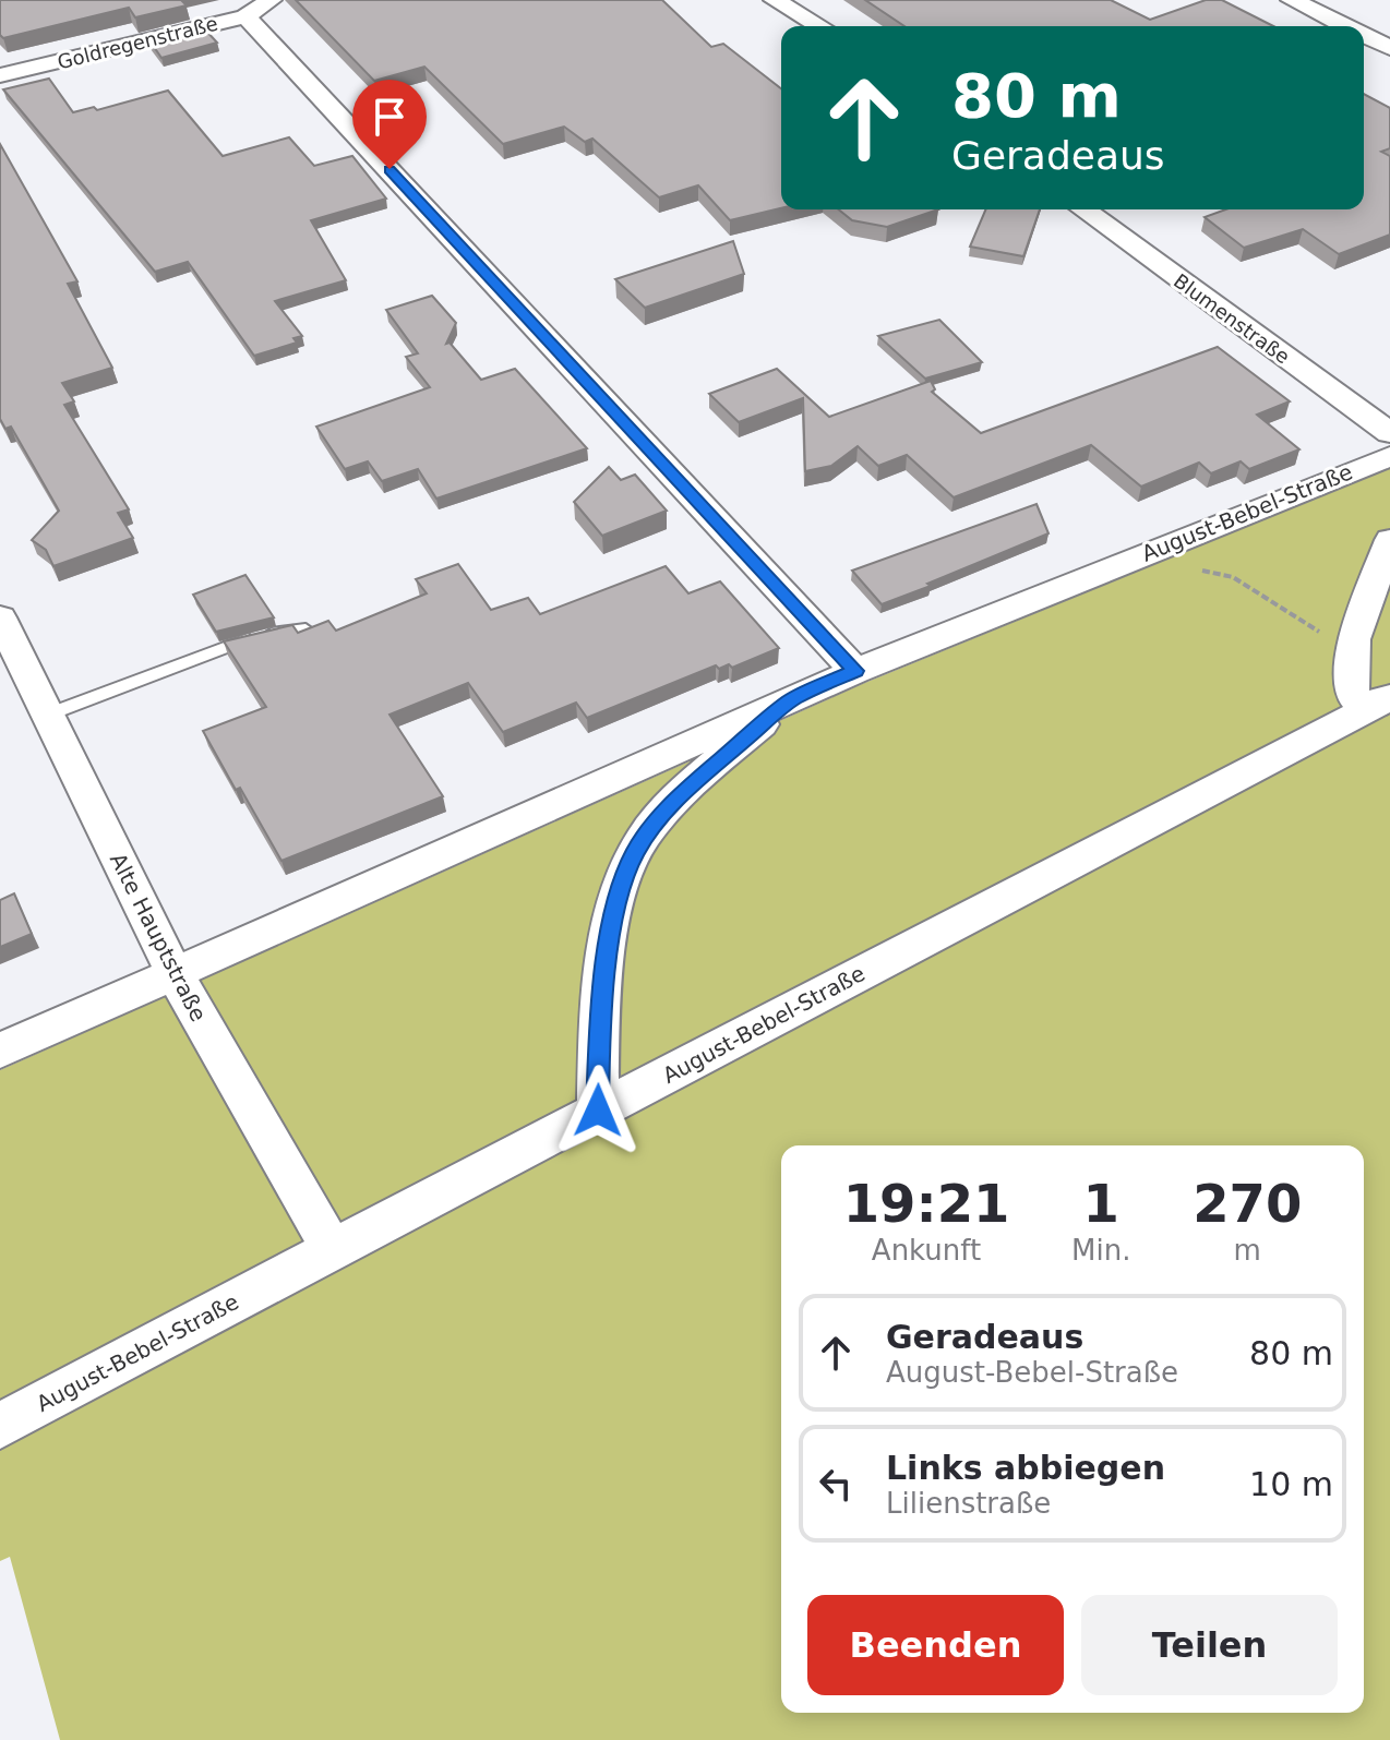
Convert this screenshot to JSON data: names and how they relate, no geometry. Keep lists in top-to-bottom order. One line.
{"streets":{"street":["Goldregenstraße","Blumenstraße","August-Bebel-Straße","Alte Hauptstraße"]},"crossings":[["August-Bebel-Straße","Alte Hauptstraße"]],"page":{"turn":["80 m","Geradeaus"],"eta":["19:21","Ankunft","1","Min.","270","m"],"list":[{"name":"Geradeaus","note":"August-Bebel-Straße","value":"80 m"},{"name":"Links abbiegen","note":"Lilienstraße","value":"10 m"}],"buttons":["Beenden","Teilen"]}}
